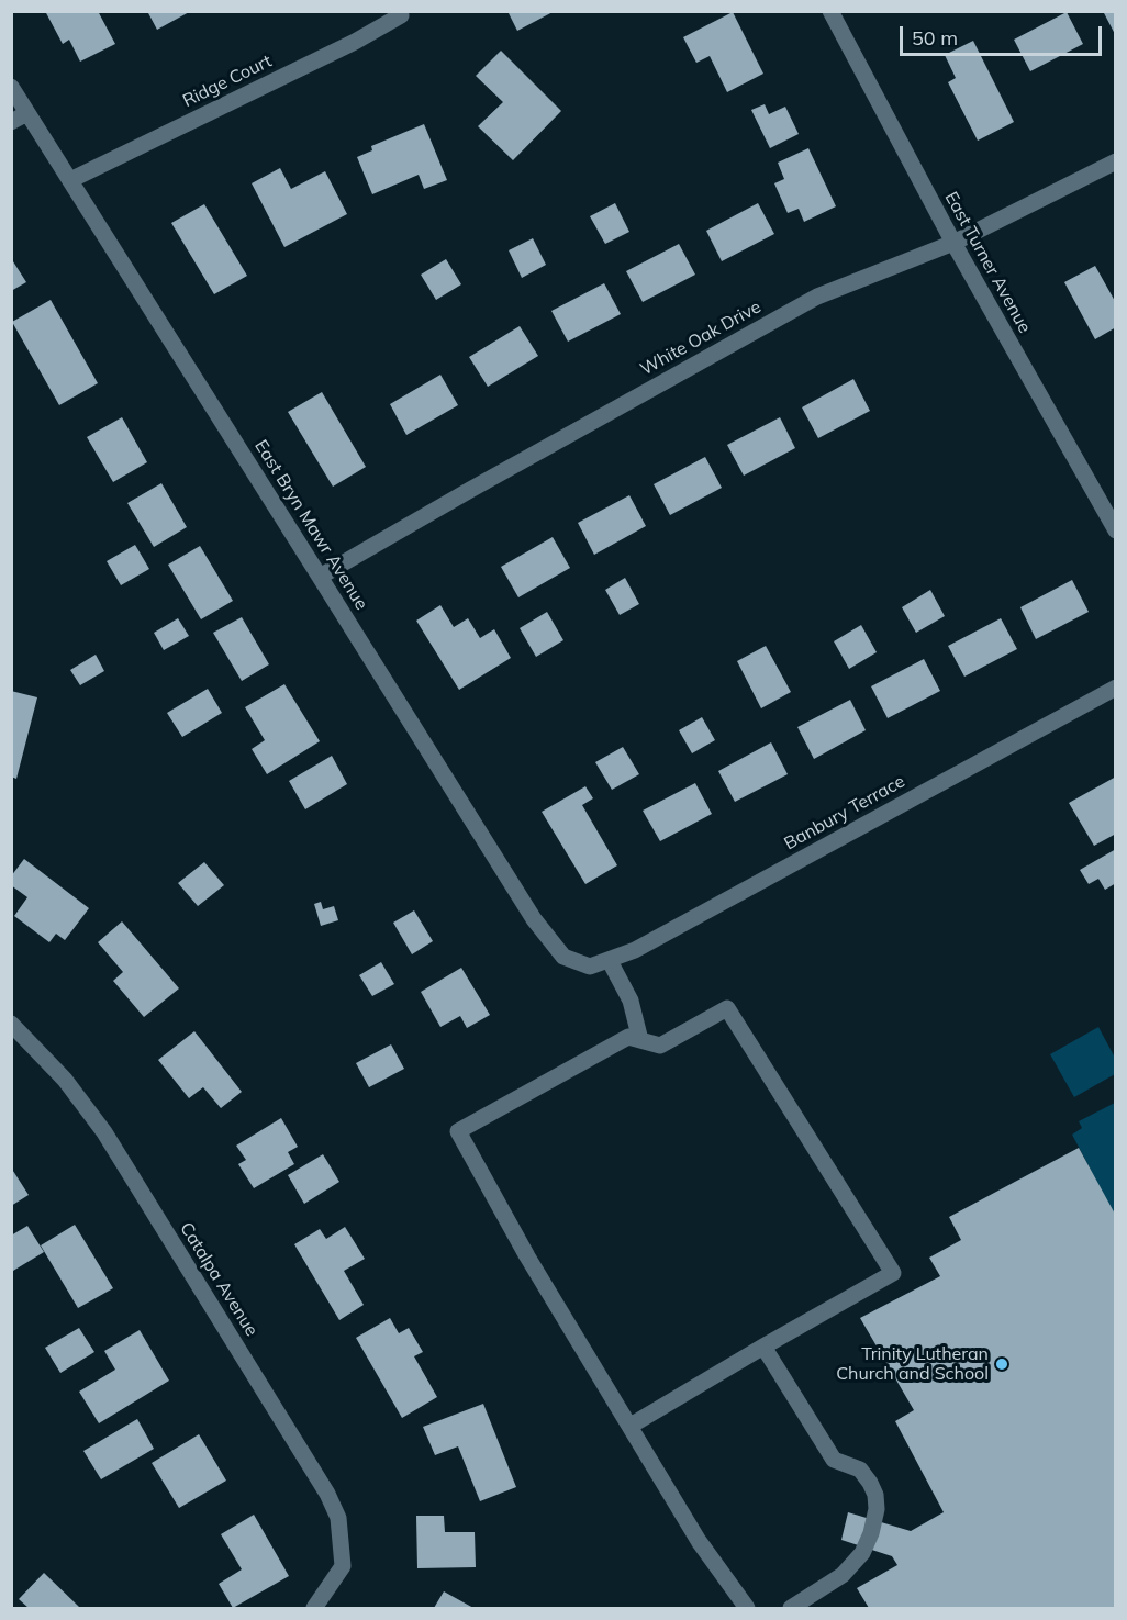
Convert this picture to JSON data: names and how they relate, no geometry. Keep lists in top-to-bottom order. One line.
{"streets":{"street":["Ridge Court","East Turner Avenue","White Oak Drive","East Bryn Mawr Avenue","Banbury Terrace","Catalpa Avenue"]},"crossings":[["Ridge Court","East Bryn Mawr Avenue"],["East Turner Avenue","White Oak Drive"],["White Oak Drive","East Bryn Mawr Avenue"],["East Bryn Mawr Avenue","Banbury Terrace"]],"places":["Trinity Lutheran Church and School"],"scale_bar":"50 m"}
